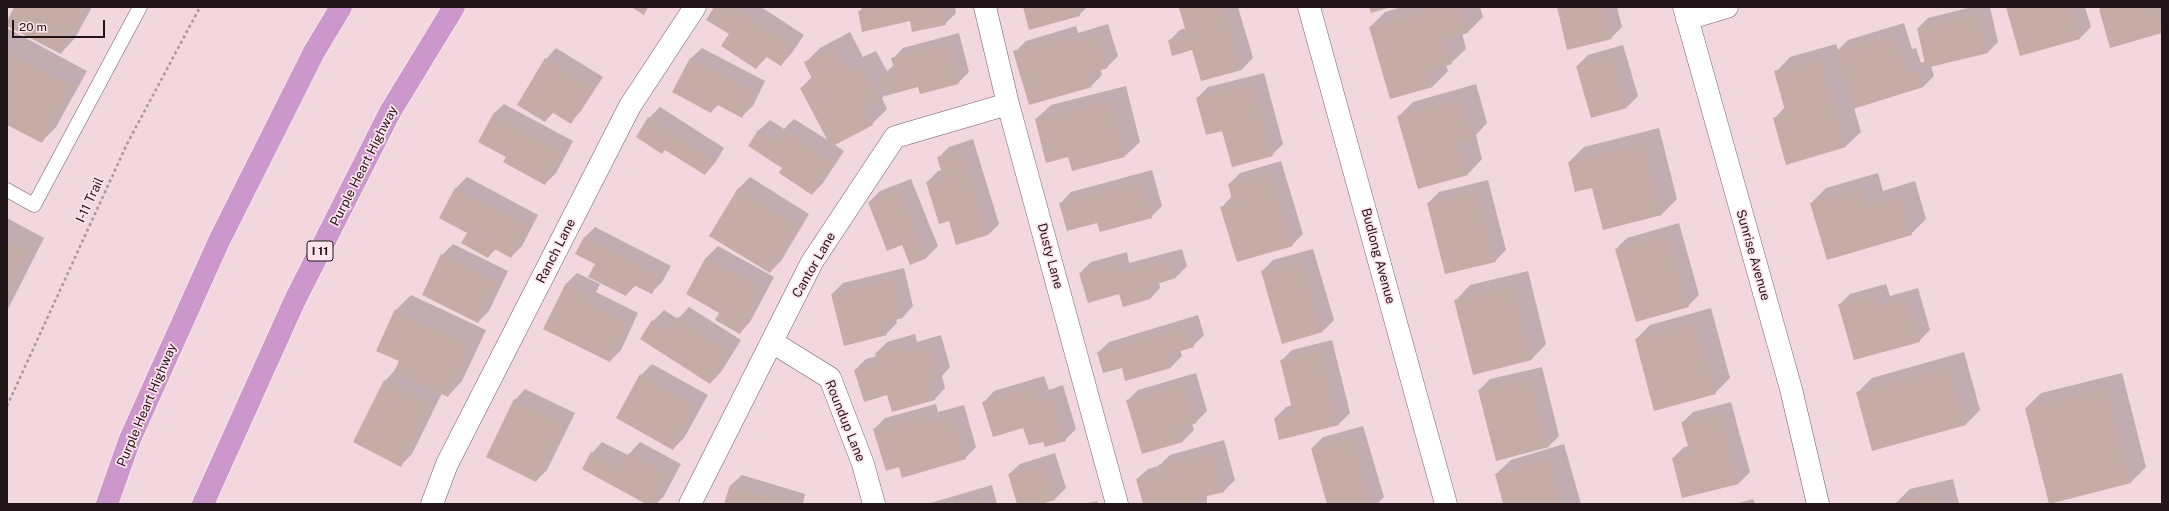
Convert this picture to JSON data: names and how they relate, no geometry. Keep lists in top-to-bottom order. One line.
{"streets":{"highway":["Purple Heart Highway","I 11"],"street":["Ranch Lane","Sunrise Avenue","Dusty Lane","Budlong Avenue","Cantor Lane","Roundup Lane"],"path":["I-11 Trail"]},"crossings":[["Dusty Lane","Cantor Lane"],["Cantor Lane","Roundup Lane"]],"scale_bar":"20 m"}
